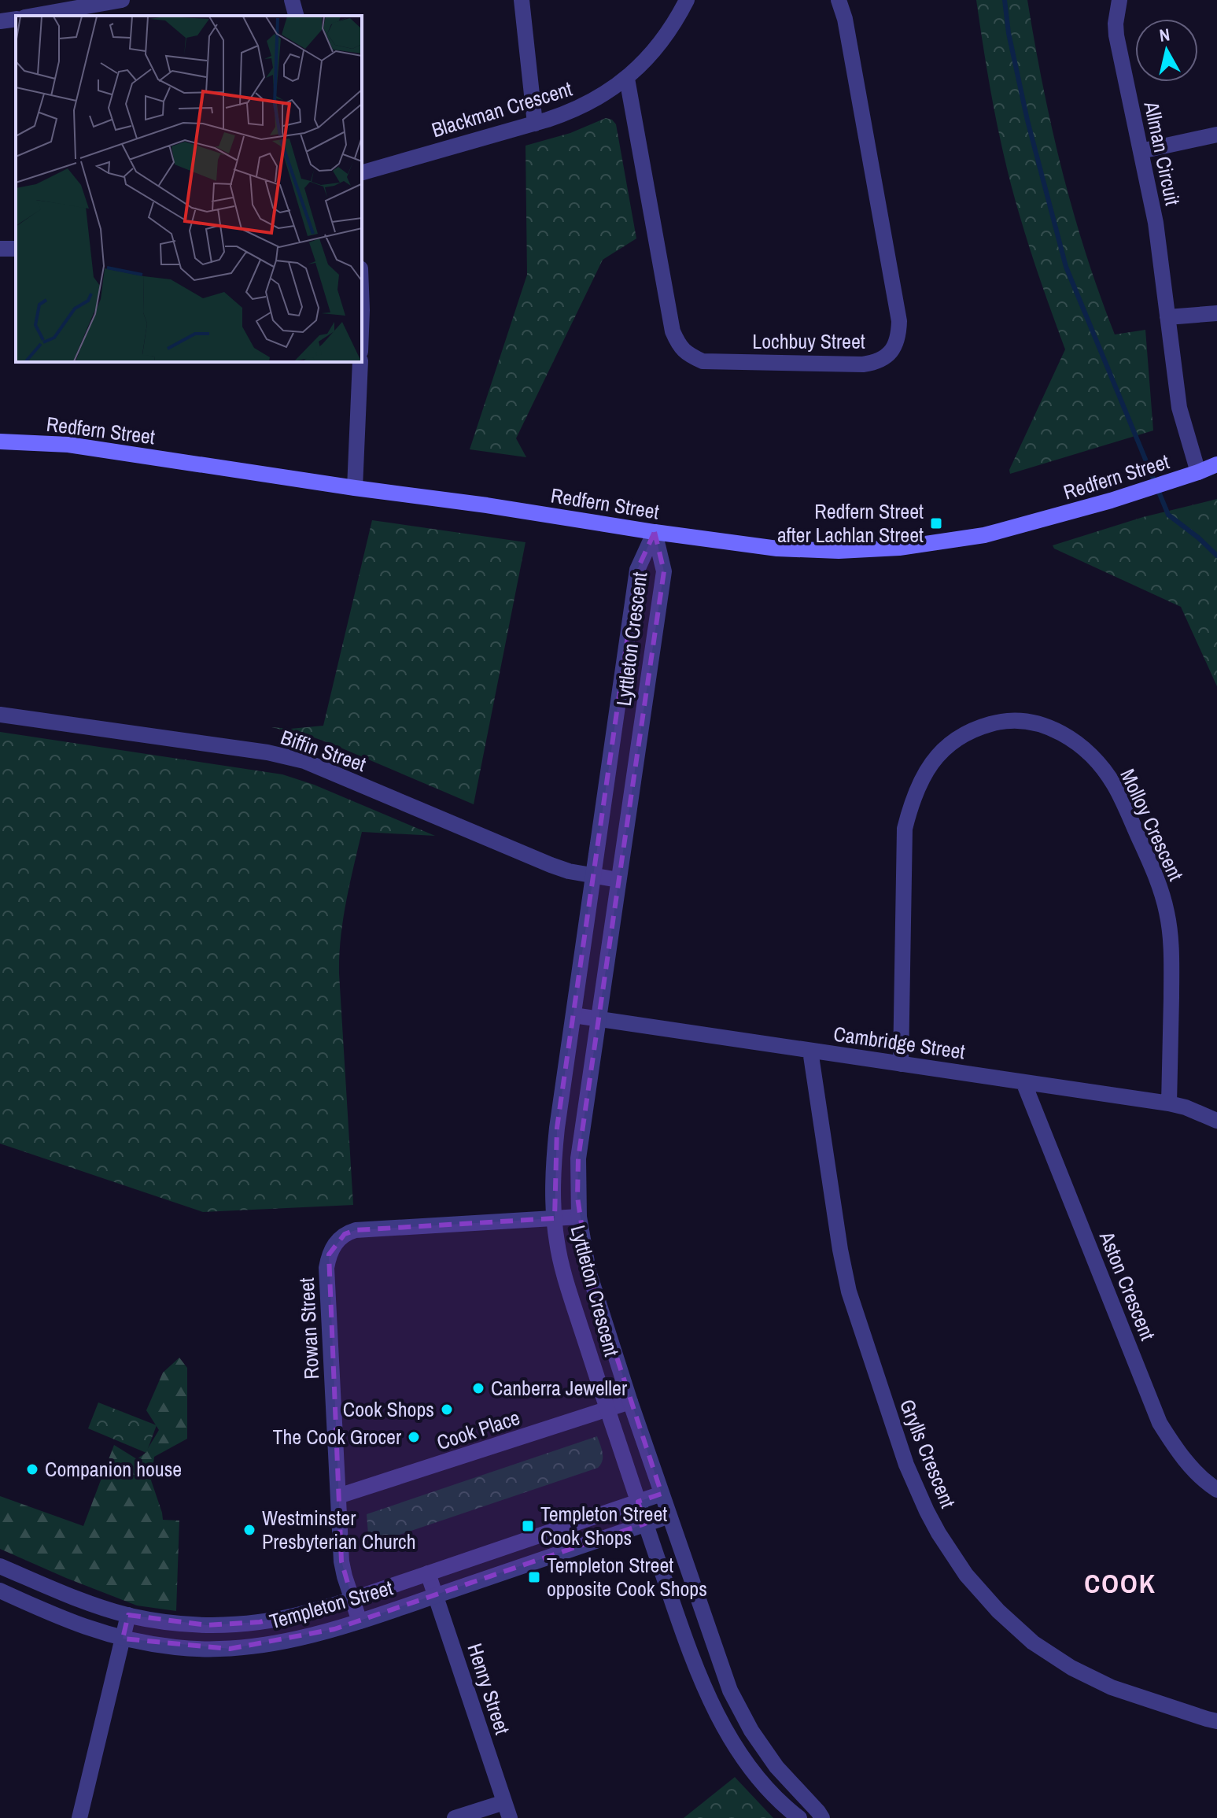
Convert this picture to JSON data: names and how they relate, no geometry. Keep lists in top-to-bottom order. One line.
{"streets":{"main road":["Redfern Street"],"street":["Blackman Crescent","Allman Circuit","Lochbuy Street","Lyttleton Crescent","Biffin Street","Molloy Crescent","Cambridge Street","Aston Crescent","Rowan Street","Cook Place","Grylls Crescent","Templeton Street","Henry Street"]},"crossings":[["Blackman Crescent","Lochbuy Street"],["Allman Circuit","Redfern Street"],["Redfern Street","Lyttleton Crescent"],["Lyttleton Crescent","Biffin Street"],["Lyttleton Crescent","Cambridge Street"],["Lyttleton Crescent","Rowan Street"],["Lyttleton Crescent","Cook Place"],["Lyttleton Crescent","Templeton Street"],["Molloy Crescent","Cambridge Street"],["Cambridge Street","Aston Crescent"],["Cambridge Street","Grylls Crescent"],["Rowan Street","Cook Place"],["Rowan Street","Templeton Street"],["Templeton Street","Henry Street"]],"districts":["COOK"],"places":{"transit":["Redfern Street after Lachlan Street","Templeton Street Cook Shops","Templeton Street opposite Cook Shops"],"other":["Canberra Jeweller","Cook Shops","The Cook Grocer","Companion house","Westminster Presbyterian Church"]},"north":"top"}
